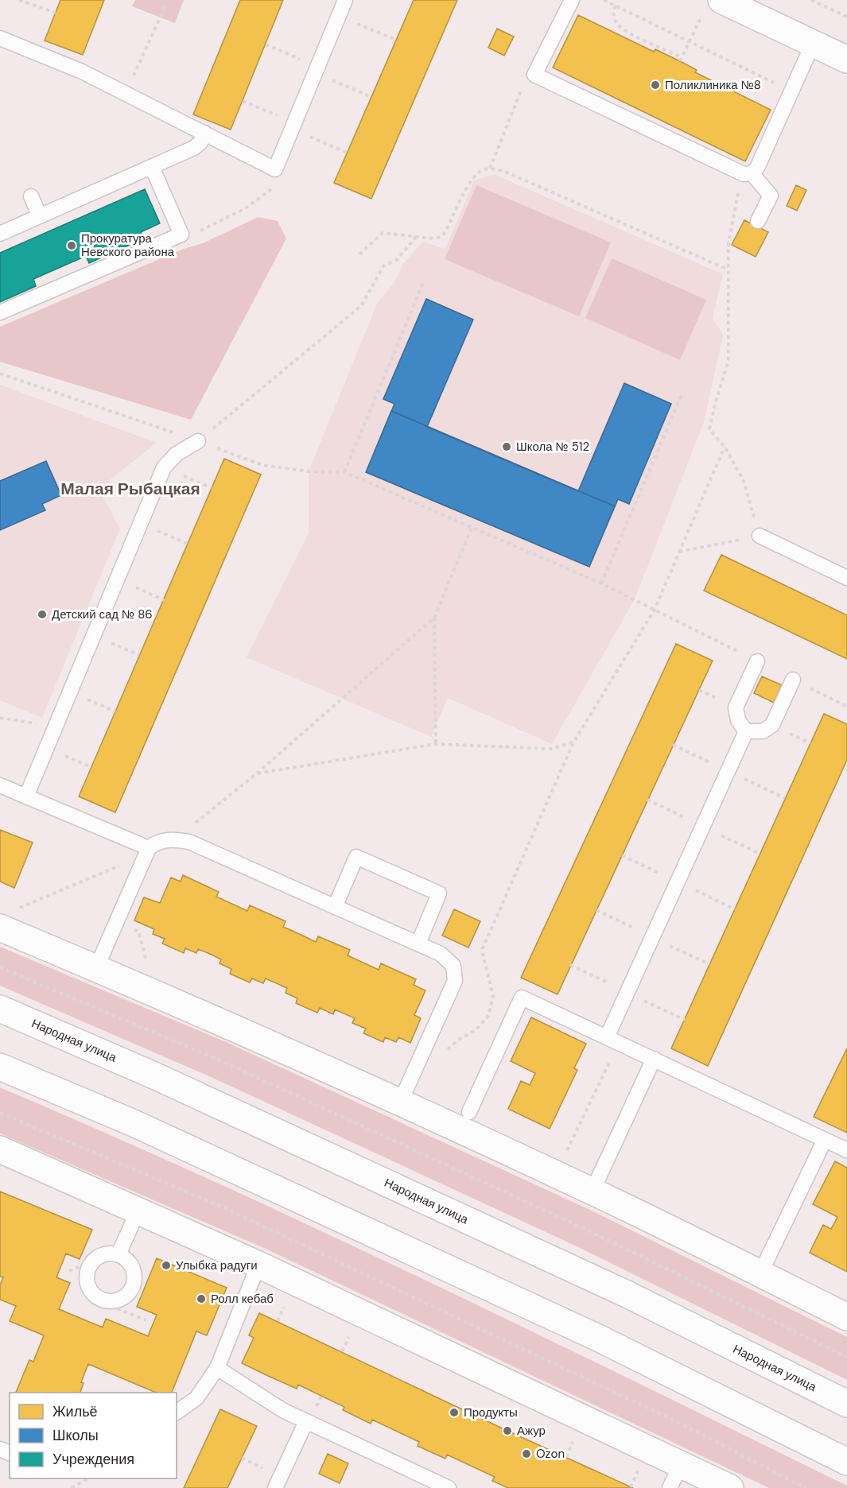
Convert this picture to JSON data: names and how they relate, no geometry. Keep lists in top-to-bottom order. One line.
{"streets":{"street":["Народная улица"]},"districts":["Малая Рыбацкая"],"places":["Поликлиника №8","Прокуратура Невского района","Школа № 512","Детский сад № 86","Улыбка радуги","Ролл кебаб","Продукты","Ажур","Ozon"],"legend":["Жильё","Школы","Учреждения"]}
